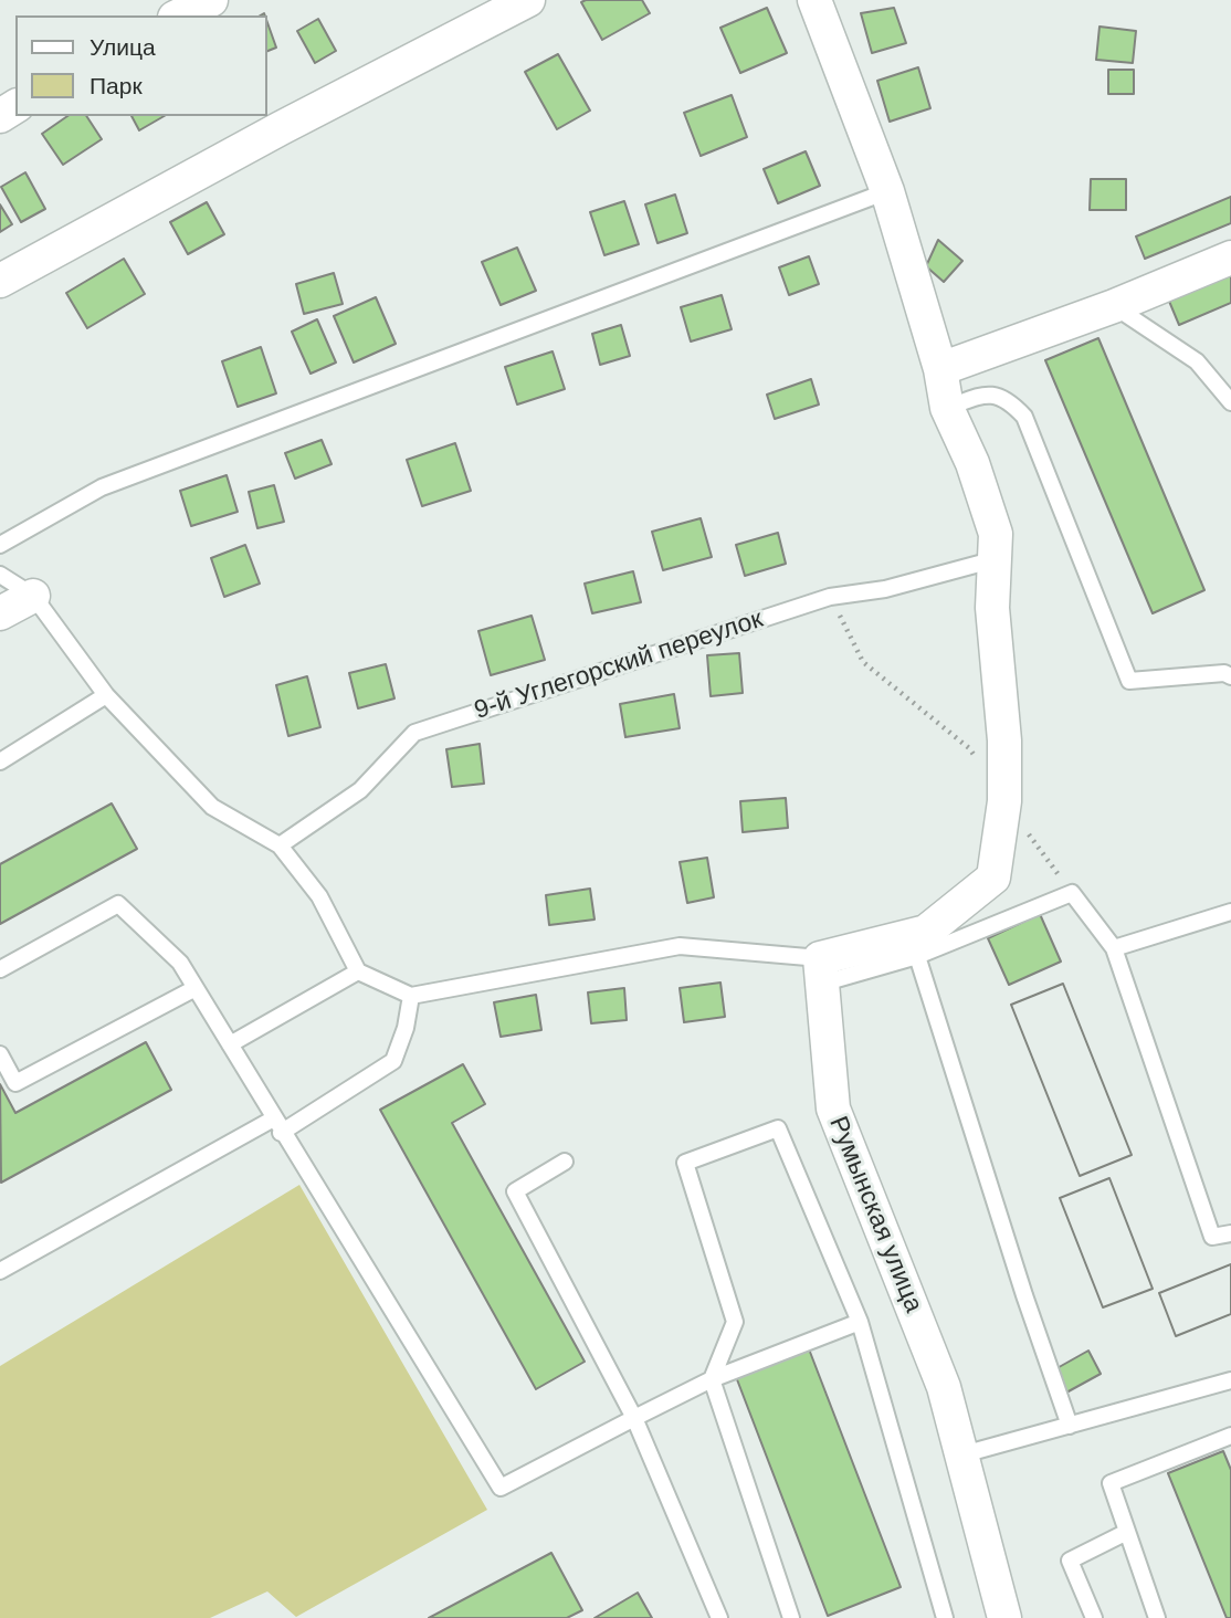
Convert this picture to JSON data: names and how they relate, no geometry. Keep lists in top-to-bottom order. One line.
{"streets":{"street":["Румынская улица"],"lane":["9-й Углегорский переулок"]},"legend":["Улица","Парк"]}
